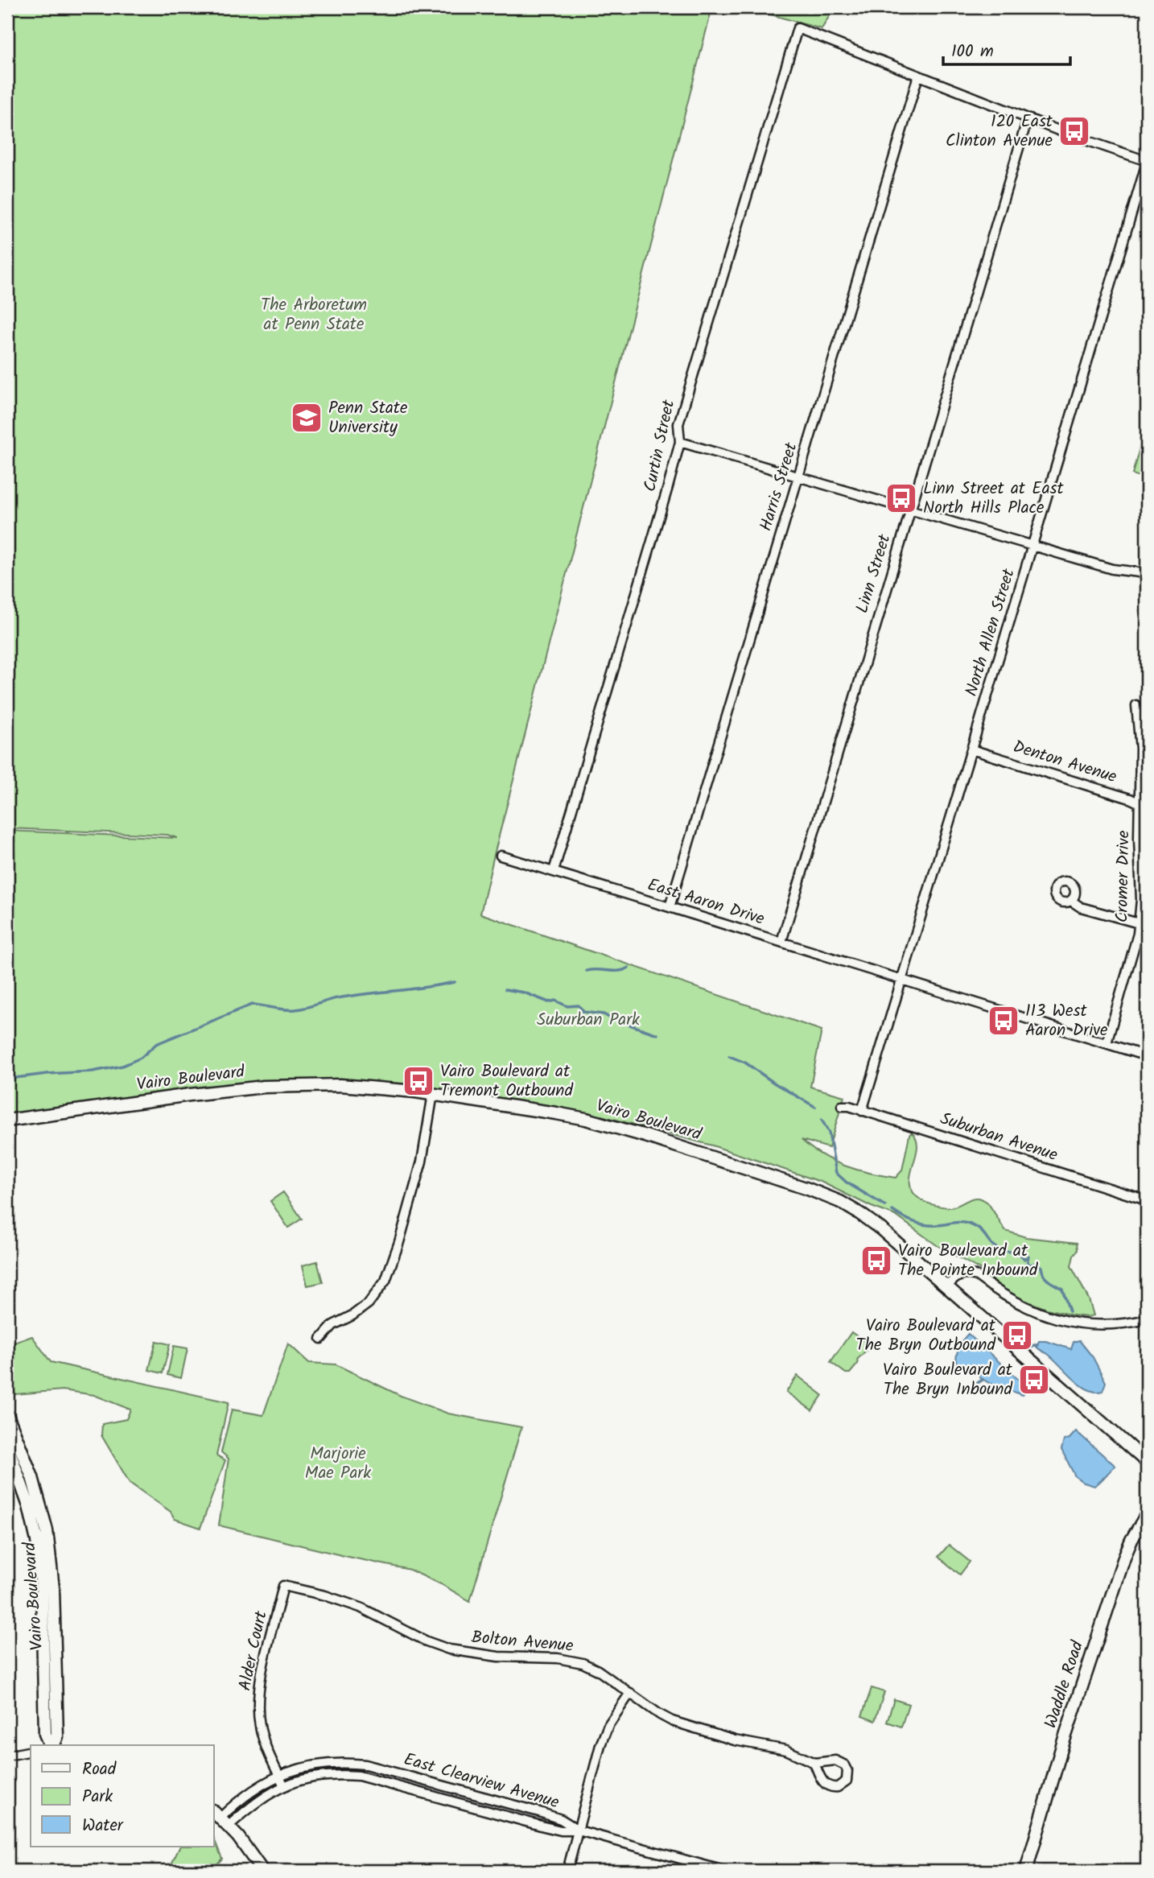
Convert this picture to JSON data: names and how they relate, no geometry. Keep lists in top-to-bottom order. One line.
{"streets":{"street":["Curtin Street","Harris Street","Linn Street","North Allen Street","Denton Avenue","Cromer Drive","East Aaron Drive","Vairo Boulevard","Suburban Avenue","Bolton Avenue","Alder Court","Waddle Road","East Clearview Avenue"]},"crossings":[["Curtin Street","Harris Street"],["Curtin Street","East Aaron Drive"],["Harris Street","East Aaron Drive"],["Linn Street","East Aaron Drive"],["North Allen Street","Denton Avenue"],["North Allen Street","East Aaron Drive"],["North Allen Street","Suburban Avenue"],["Denton Avenue","Cromer Drive"],["Cromer Drive","East Aaron Drive"],["Bolton Avenue","Alder Court"],["Alder Court","East Clearview Avenue"]],"parks":["The Arboretum at Penn State","Suburban Park","Marjorie Mae Park"],"places":{"bus stop":["120 East Clinton Avenue","Linn Street at East North Hills Place","113 West Aaron Drive","Vairo Boulevard at Tremont Outbound","Vairo Boulevard at The Pointe Inbound","Vairo Boulevard at The Bryn Outbound","Vairo Boulevard at The Bryn Inbound"],"school or university":["Penn State University"]},"legend":["Road","Park","Water"],"scale_bar":"100 m"}
